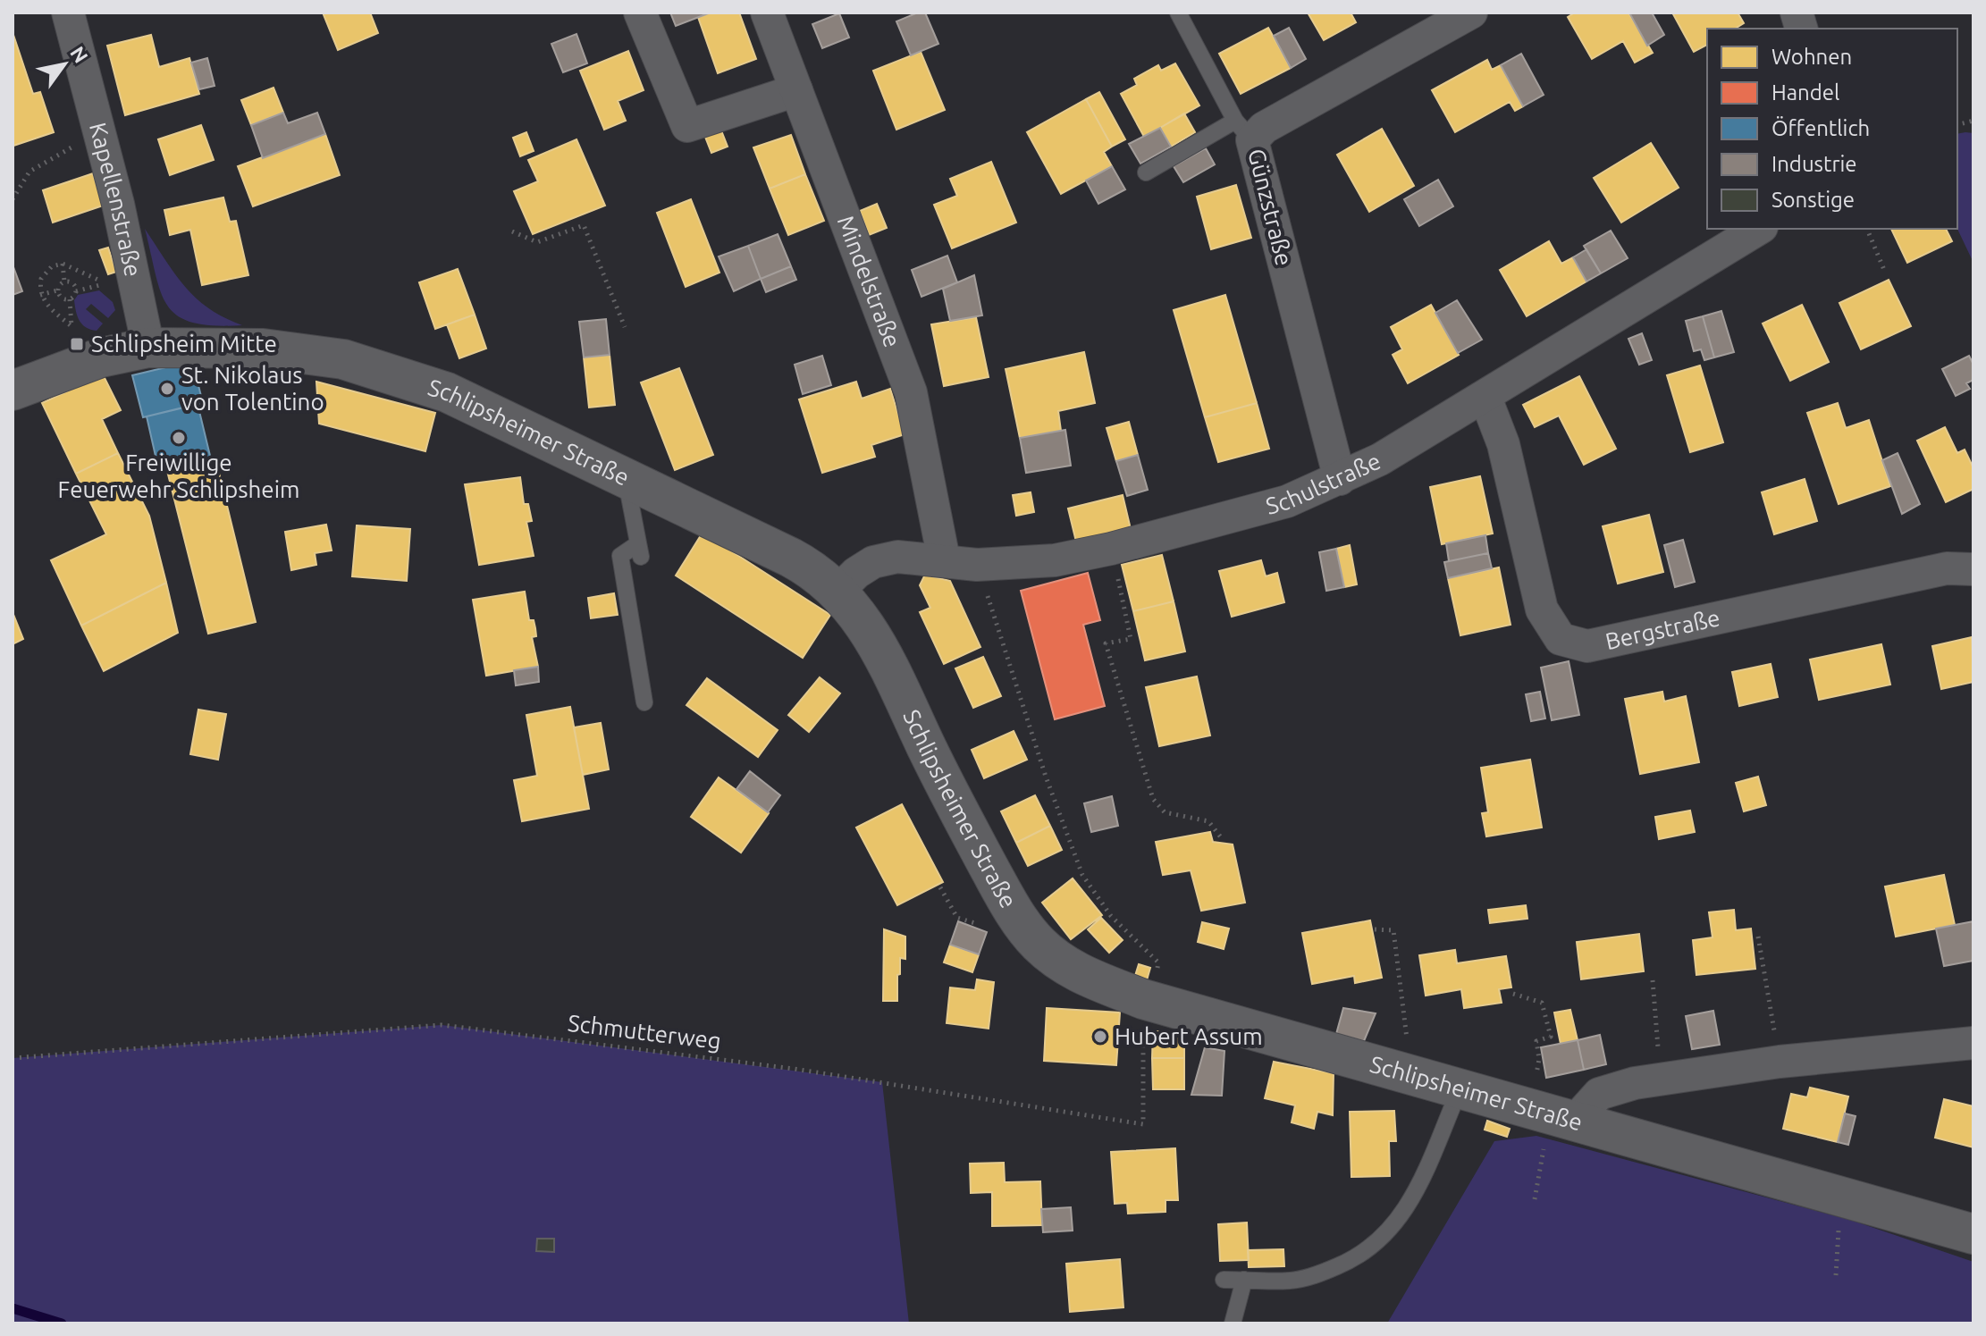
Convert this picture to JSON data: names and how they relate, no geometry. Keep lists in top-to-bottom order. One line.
{"streets":{"street":["Kapellenstraße","Günzstraße","Mindelstraße","Schlipsheimer Straße","Schulstraße","Bergstraße"],"path":["Schmutterweg"]},"crossings":[["Kapellenstraße","Schlipsheimer Straße"],["Günzstraße","Schulstraße"],["Mindelstraße","Schulstraße"],["Schlipsheimer Straße","Schulstraße"],["Schlipsheimer Straße","Schmutterweg"],["Schulstraße","Bergstraße"]],"places":{"transit":["Schlipsheim Mitte"],"other":["St. Nikolaus von Tolentino","Freiwillige Feuerwehr Schlipsheim","Hubert Assum"]},"legend":["Wohnen","Handel","Öffentlich","Industrie","Sonstige"],"north":"top right"}
